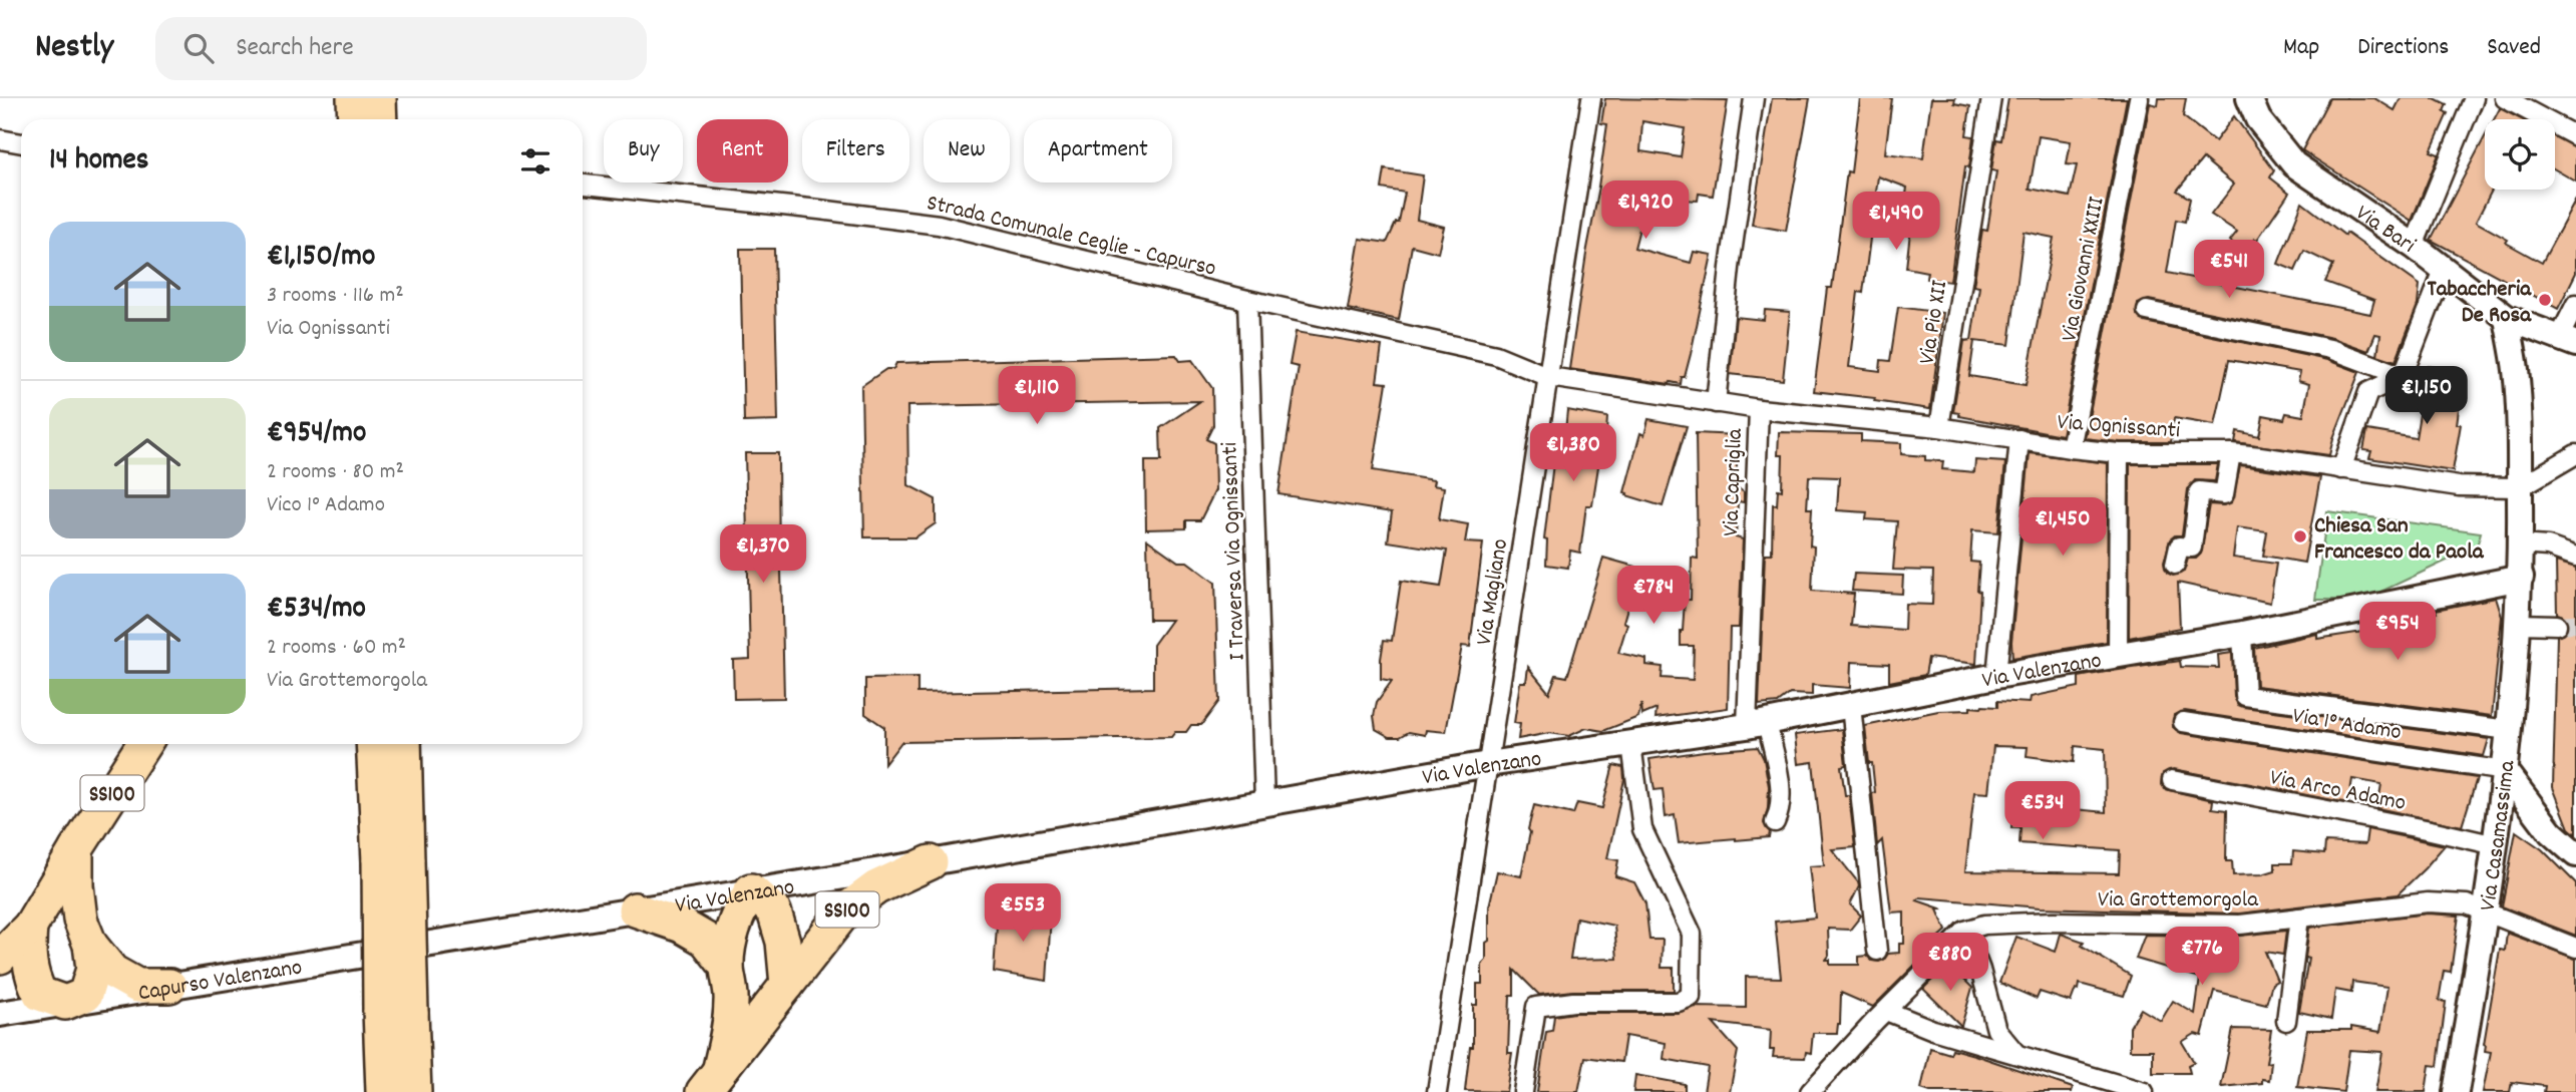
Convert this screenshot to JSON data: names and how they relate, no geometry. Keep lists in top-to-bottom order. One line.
{"streets":{"highway":["SS100"],"street":["Via Bari","Strada Comunale Ceglie - Capurso","Via Giovanni XXIII","Via Pio XII","Via Ognissanti","Via Capriglia","I Traversa Via Ognissanti","Via Magliano","Via Valenzano","Via 1° Adamo","Via Arco Adamo","Via Casamassima","Via Grottemorgola","Capurso Valenzano"]},"crossings":[["Strada Comunale Ceglie - Capurso","Via Ognissanti"],["Strada Comunale Ceglie - Capurso","I Traversa Via Ognissanti"],["Strada Comunale Ceglie - Capurso","Via Magliano"],["Via Giovanni XXIII","Via Ognissanti"],["Via Pio XII","Via Ognissanti"],["Via Ognissanti","Via Capriglia"],["Via Ognissanti","Via Magliano"],["Via Ognissanti","Via Casamassima"],["Via Capriglia","Via Valenzano"],["I Traversa Via Ognissanti","Via Valenzano"],["Via Magliano","Via Valenzano"],["Via Valenzano","SS100"],["Via Valenzano","Via Casamassima"],["Via Valenzano","Capurso Valenzano"],["Via 1° Adamo","Via Casamassima"],["Via Arco Adamo","Via Casamassima"],["SS100","Capurso Valenzano"],["Via Casamassima","Via Grottemorgola"]],"places":["Tabaccheria De Rosa","Chiesa San Francesco da Paola"],"page":{"header":"Nestly","search":"Search here","nav":["Map","Directions","Saved"],"chip":["Buy","Rent","Filters","New","Apartment"],"heading":"14 homes","price":["€1,920","€1,490","€541","€1,110","€1,150","€1,380","€1,450","€1,370","€784","€954","€534","€553","€776","€880"],"list":[{"name":"€1,150/mo","note":"3 rooms · 116 m² · Via Ognissanti"},{"name":"€954/mo","note":"2 rooms · 80 m² · Vico 1° Adamo"},{"name":"€534/mo","note":"2 rooms · 60 m² · Via Grottemorgola"}]}}
